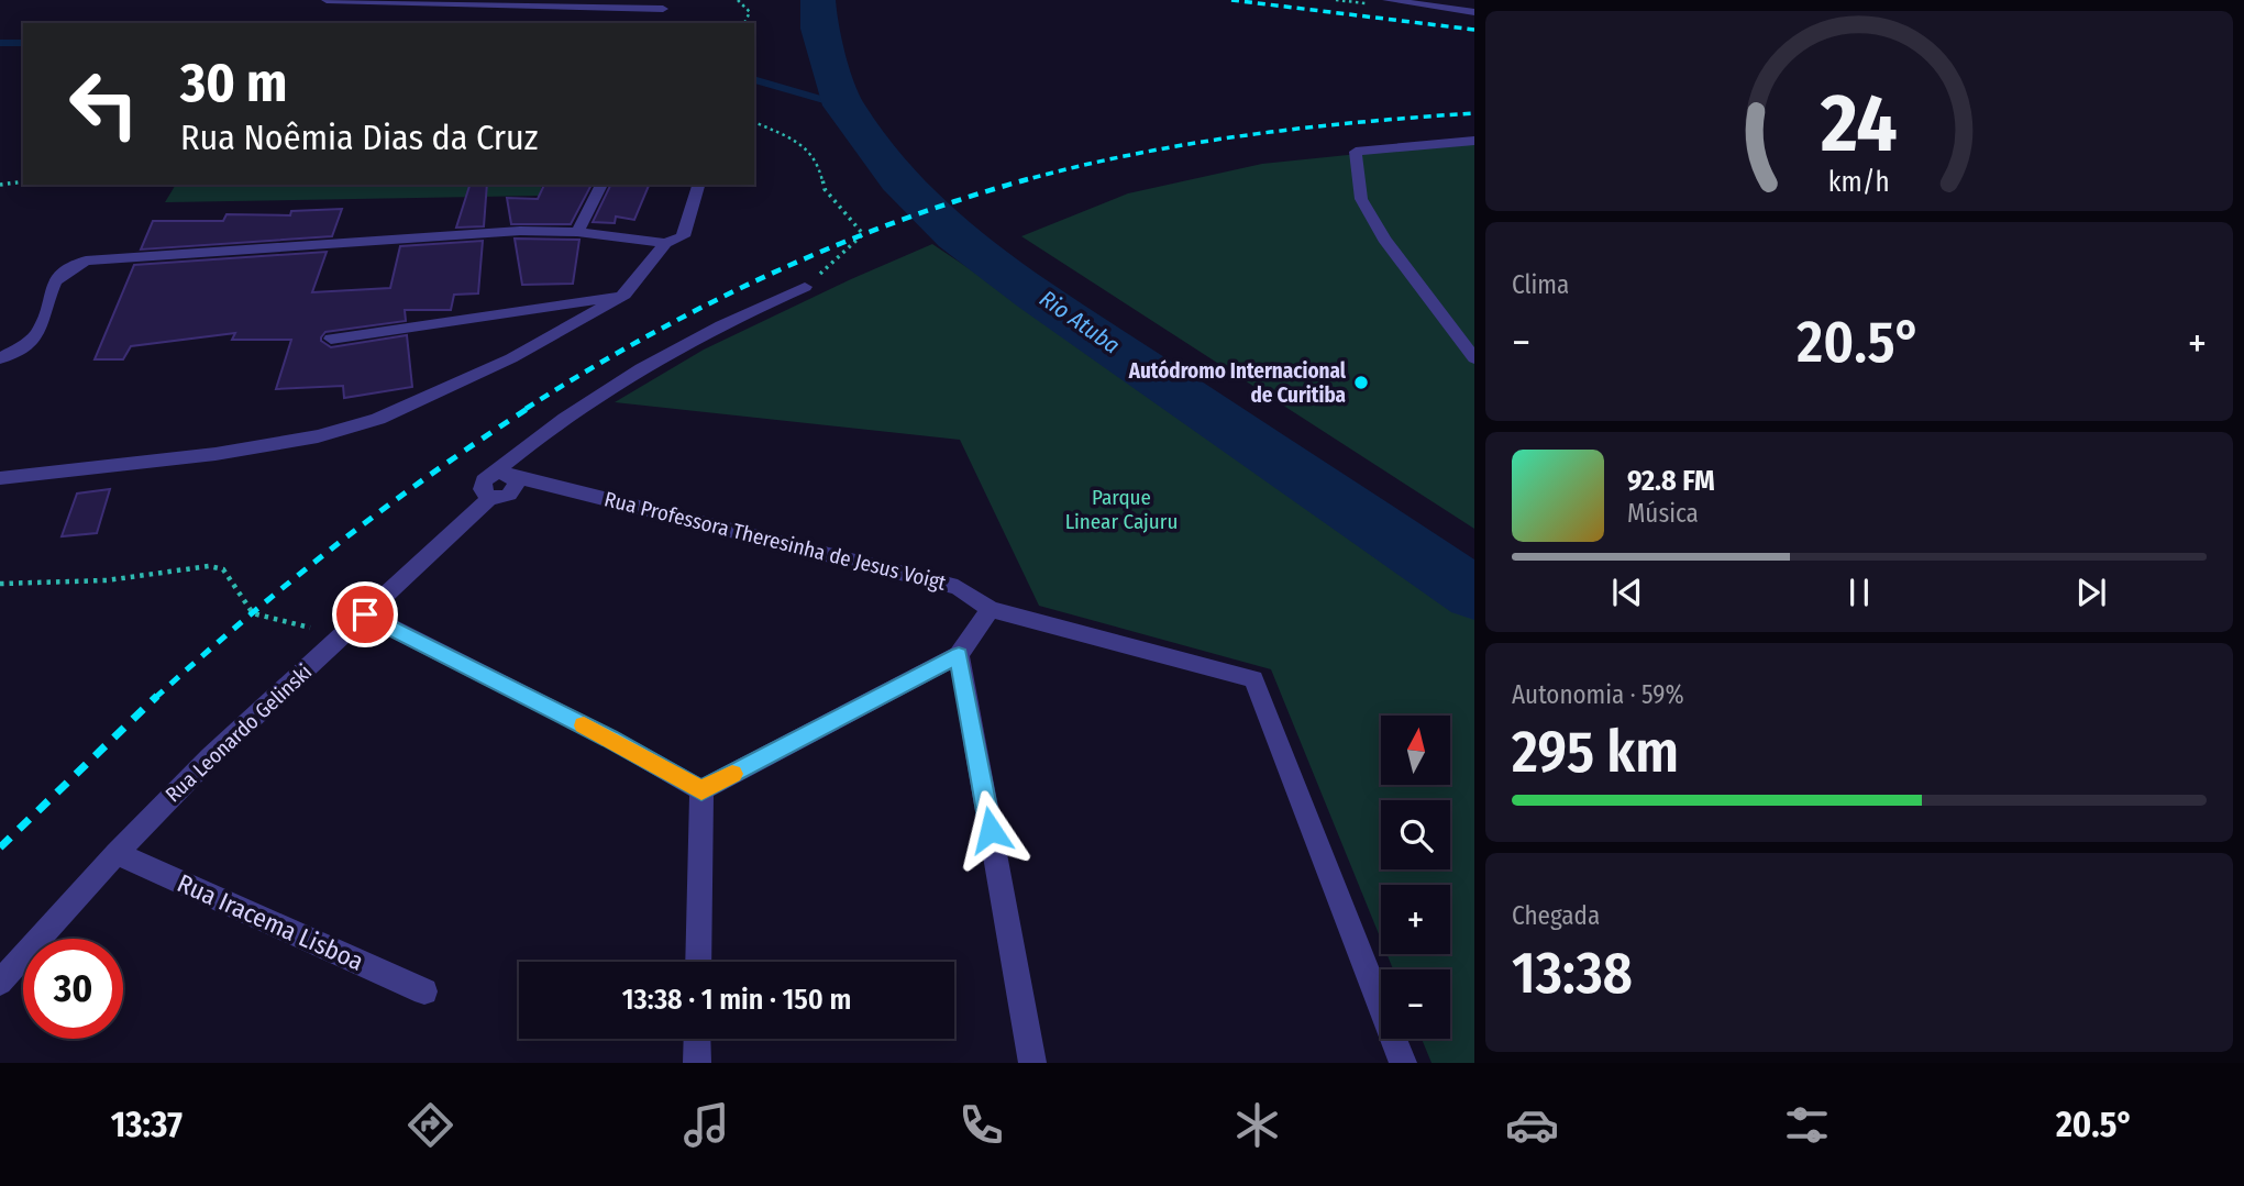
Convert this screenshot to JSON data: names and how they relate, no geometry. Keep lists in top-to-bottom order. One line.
{"streets":{"street":["Rua Professora Theresinha de Jesus Voigt","Rua Leonardo Gelinski","Rua Iracema Lisboa"]},"crossings":[["Rua Professora Theresinha de Jesus Voigt","Rua Leonardo Gelinski"],["Rua Leonardo Gelinski","Rua Iracema Lisboa"]],"water":["Rio Atuba"],"parks":["Parque Linear Cajuru"],"places":["Autódromo Internacional de Curitiba"],"north":"top","page":{"turn":["30 m","Rua Noêmia Dias da Cruz"],"tile":["Clima",["Autonomia · 59%","295 km"],["Chegada","13:38"]],"heat":["−","20.5°","+"],"song":["92.8 FM","Música"],"map_buttons":["+","−"],"limit":"30","trip":"13:38 · 1 min · 150 m","tabs":["13:37","20.5°"],"gauge":["24","km/h"]}}
